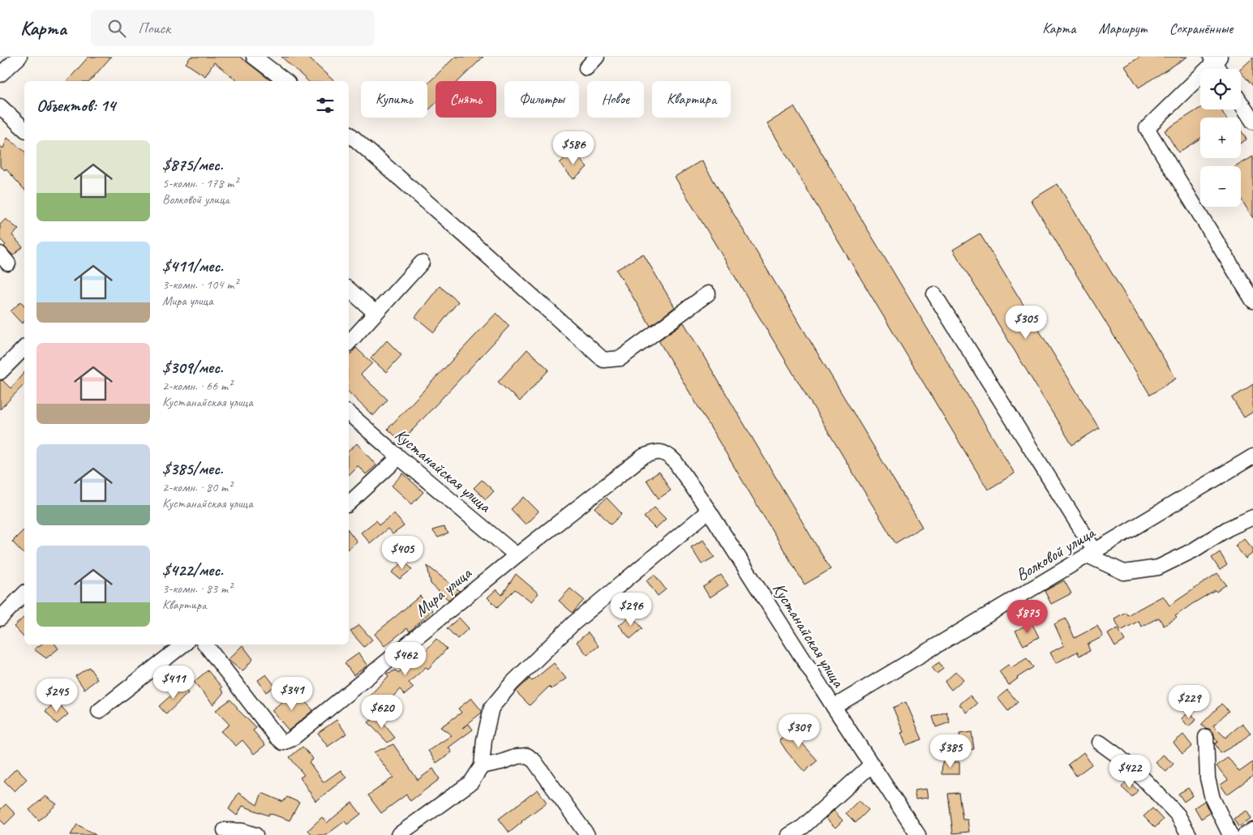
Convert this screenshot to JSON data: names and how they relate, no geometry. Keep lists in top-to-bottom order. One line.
{"streets":{"street":["Кустанайская улица","Волковой улица","Мира улица"]},"crossings":[["Кустанайская улица","Волковой улица"],["Кустанайская улица","Мира улица"]],"page":{"header":"Карта","search":"Поиск","nav":["Карта","Маршрут","Сохранённые"],"map_buttons":["+","−"],"chip":["Купить","Снять","Фильтры","Новое","Квартира"],"heading":"Объектов: 14","list":[{"name":"$875/мес.","note":"5-комн. · 178 m² · Волковой улица"},{"name":"$411/мес.","note":"3-комн. · 104 m² · Мира улица"},{"name":"$309/мес.","note":"2-комн. · 66 m² · Кустанайская улица"},{"name":"$385/мес.","note":"2-комн. · 80 m² · Кустанайская улица"},{"name":"$422/мес.","note":"3-комн. · 83 m² · Квартира"}],"price":["$586","$305","$405","$296","$875","$462","$411","$341","$245","$229","$620","$309","$385","$422"]}}
